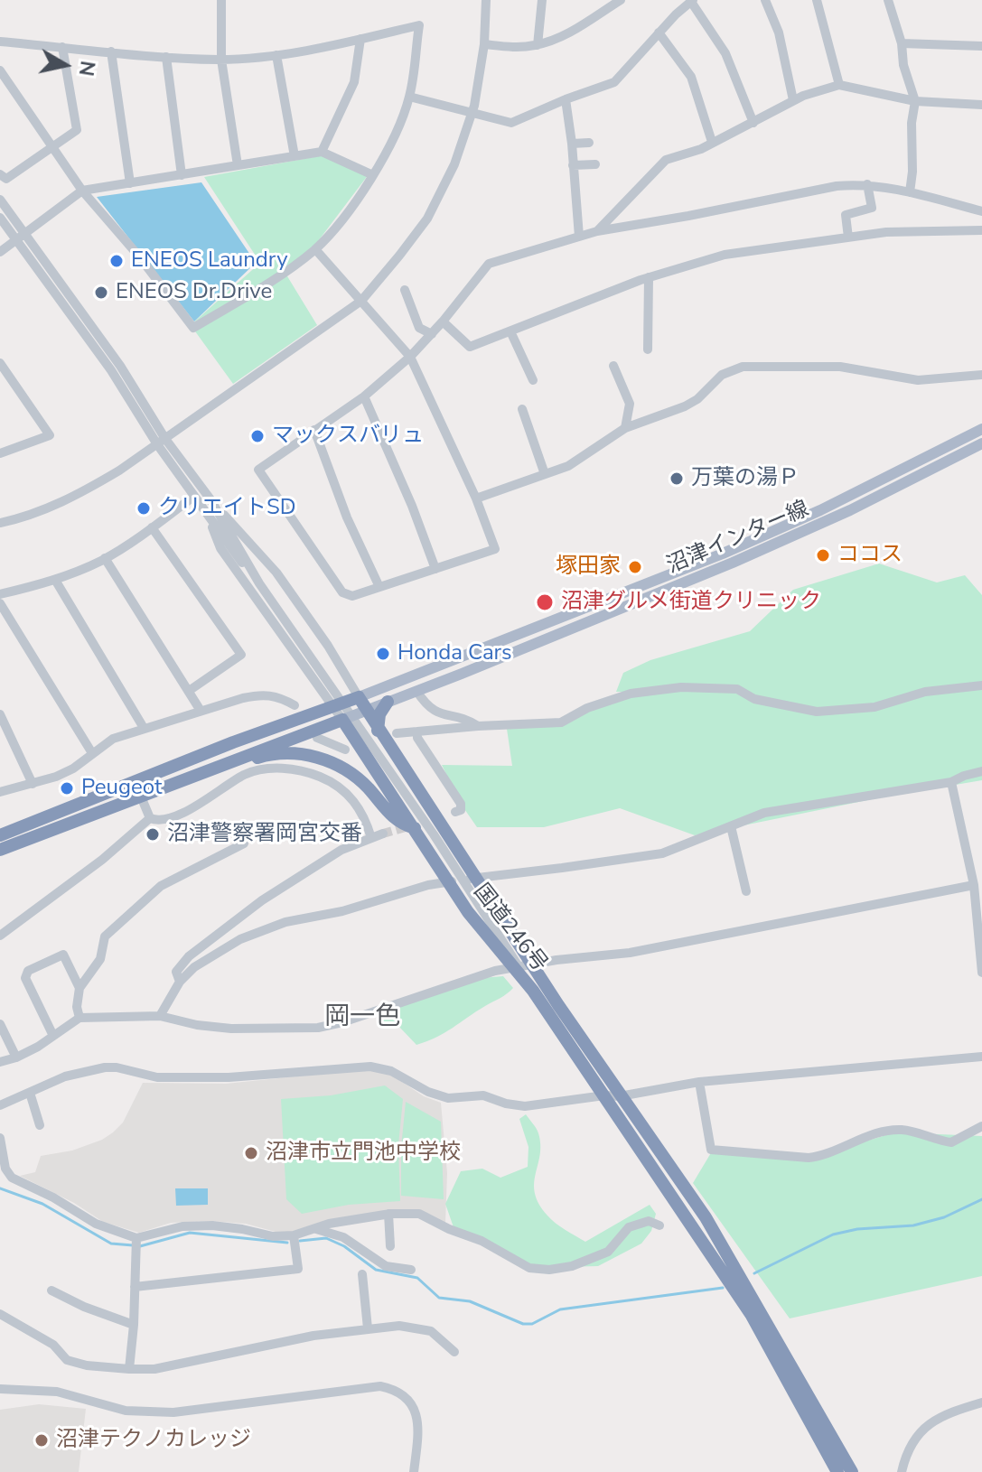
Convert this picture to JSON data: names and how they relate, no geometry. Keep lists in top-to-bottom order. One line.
{"streets":{"highway":["国道246号"],"main road":["沼津インター線"]},"crossings":[["沼津インター線","国道246号"]],"districts":["岡一色"],"places":["ENEOS Laundry","ENEOS Dr.Drive","マックスバリュ","万葉の湯Ｐ","クリエイトSD","ココス","塚田家","沼津グルメ街道クリニック","Honda Cars","Peugeot","沼津警察署岡宮交番","沼津市立門池中学校","沼津テクノカレッジ"],"north":"right"}
